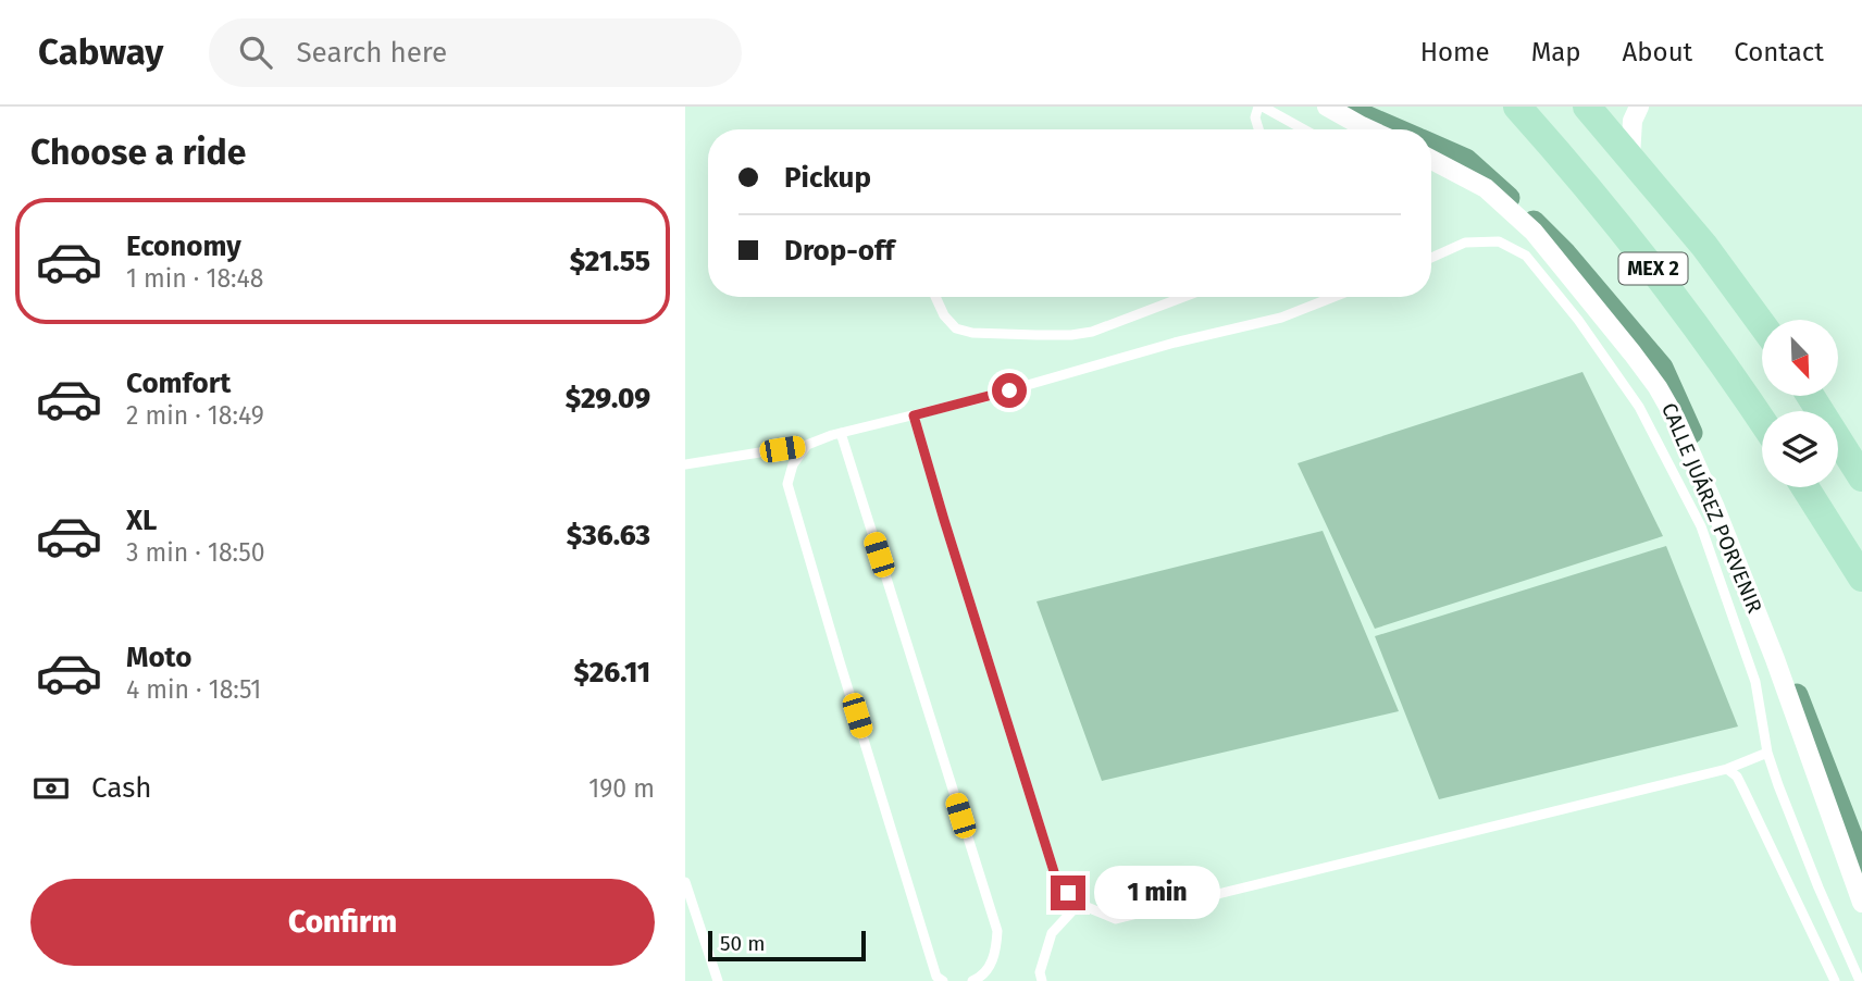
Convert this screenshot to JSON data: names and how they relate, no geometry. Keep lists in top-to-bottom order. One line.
{"streets":{"main road":["MEX 2"],"street":["CALLE JUÁREZ PORVENIR"]},"scale_bar":"50 m","north":"bottom right","page":{"header":"Cabway","search":"Search here","nav":["Home","Map","About","Contact"],"heading":"Choose a ride","banner":["Pickup","Drop-off"],"list":[{"name":"Economy","note":"1 min · 18:48","value":"$21.55"},{"name":"Comfort","note":"2 min · 18:49","value":"$29.09"},{"name":"XL","note":"3 min · 18:50","value":"$36.63"},{"name":"Moto","note":"4 min · 18:51","value":"$26.11"}],"pay":["Cash","190 m"],"buttons":"Confirm","bubble":"1 min","scale":"50 m"}}
